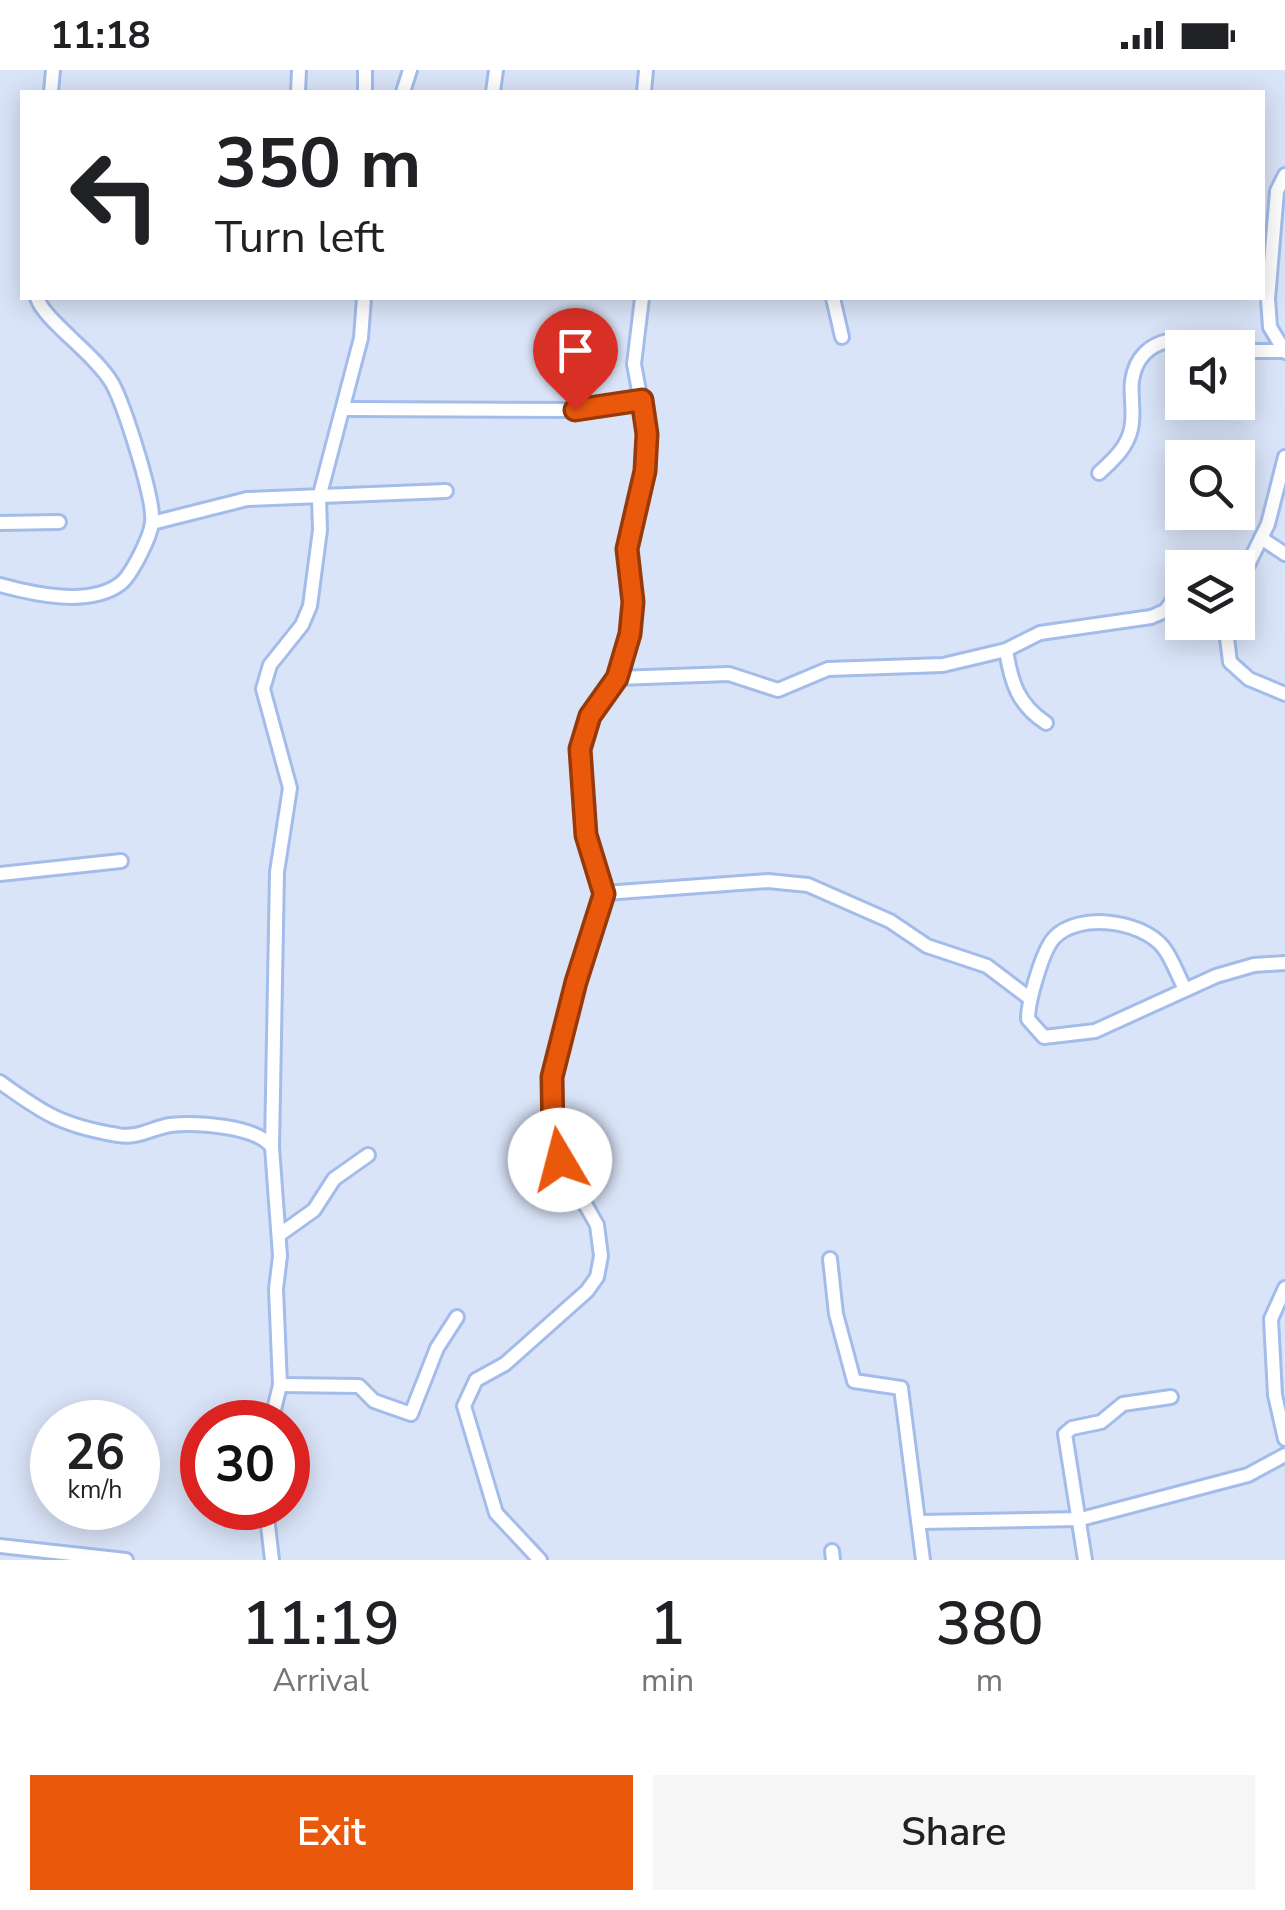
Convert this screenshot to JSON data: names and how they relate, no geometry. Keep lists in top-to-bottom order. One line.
{"page":{"status":"11:18","turn":["350 m","Turn left"],"speed":"26 km/h","limit":"30","eta":["11:19","Arrival","1","min","380","m"],"buttons":["Exit","Share"]}}
